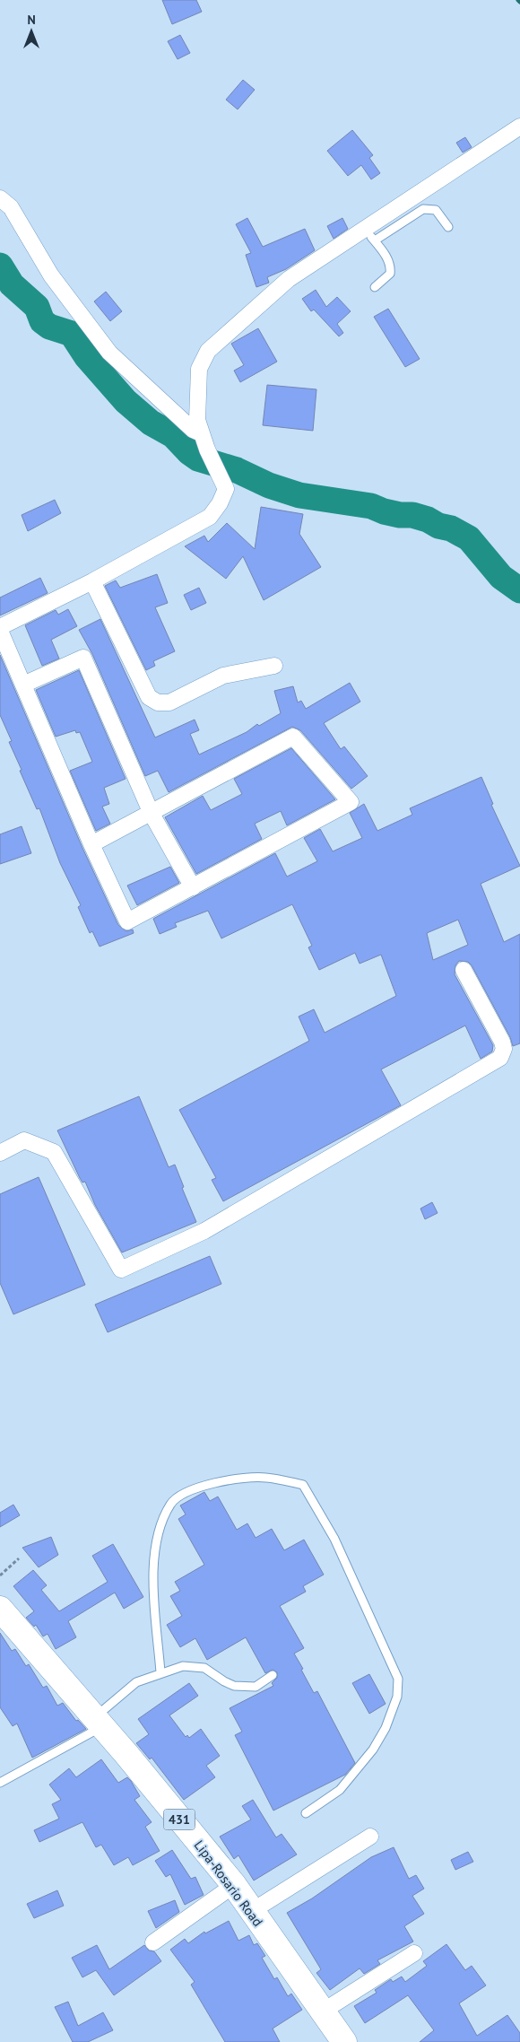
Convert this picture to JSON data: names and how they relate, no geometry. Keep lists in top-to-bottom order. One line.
{"streets":{"main road":["431","Lipa-Rosario Road"]},"north":"top"}
